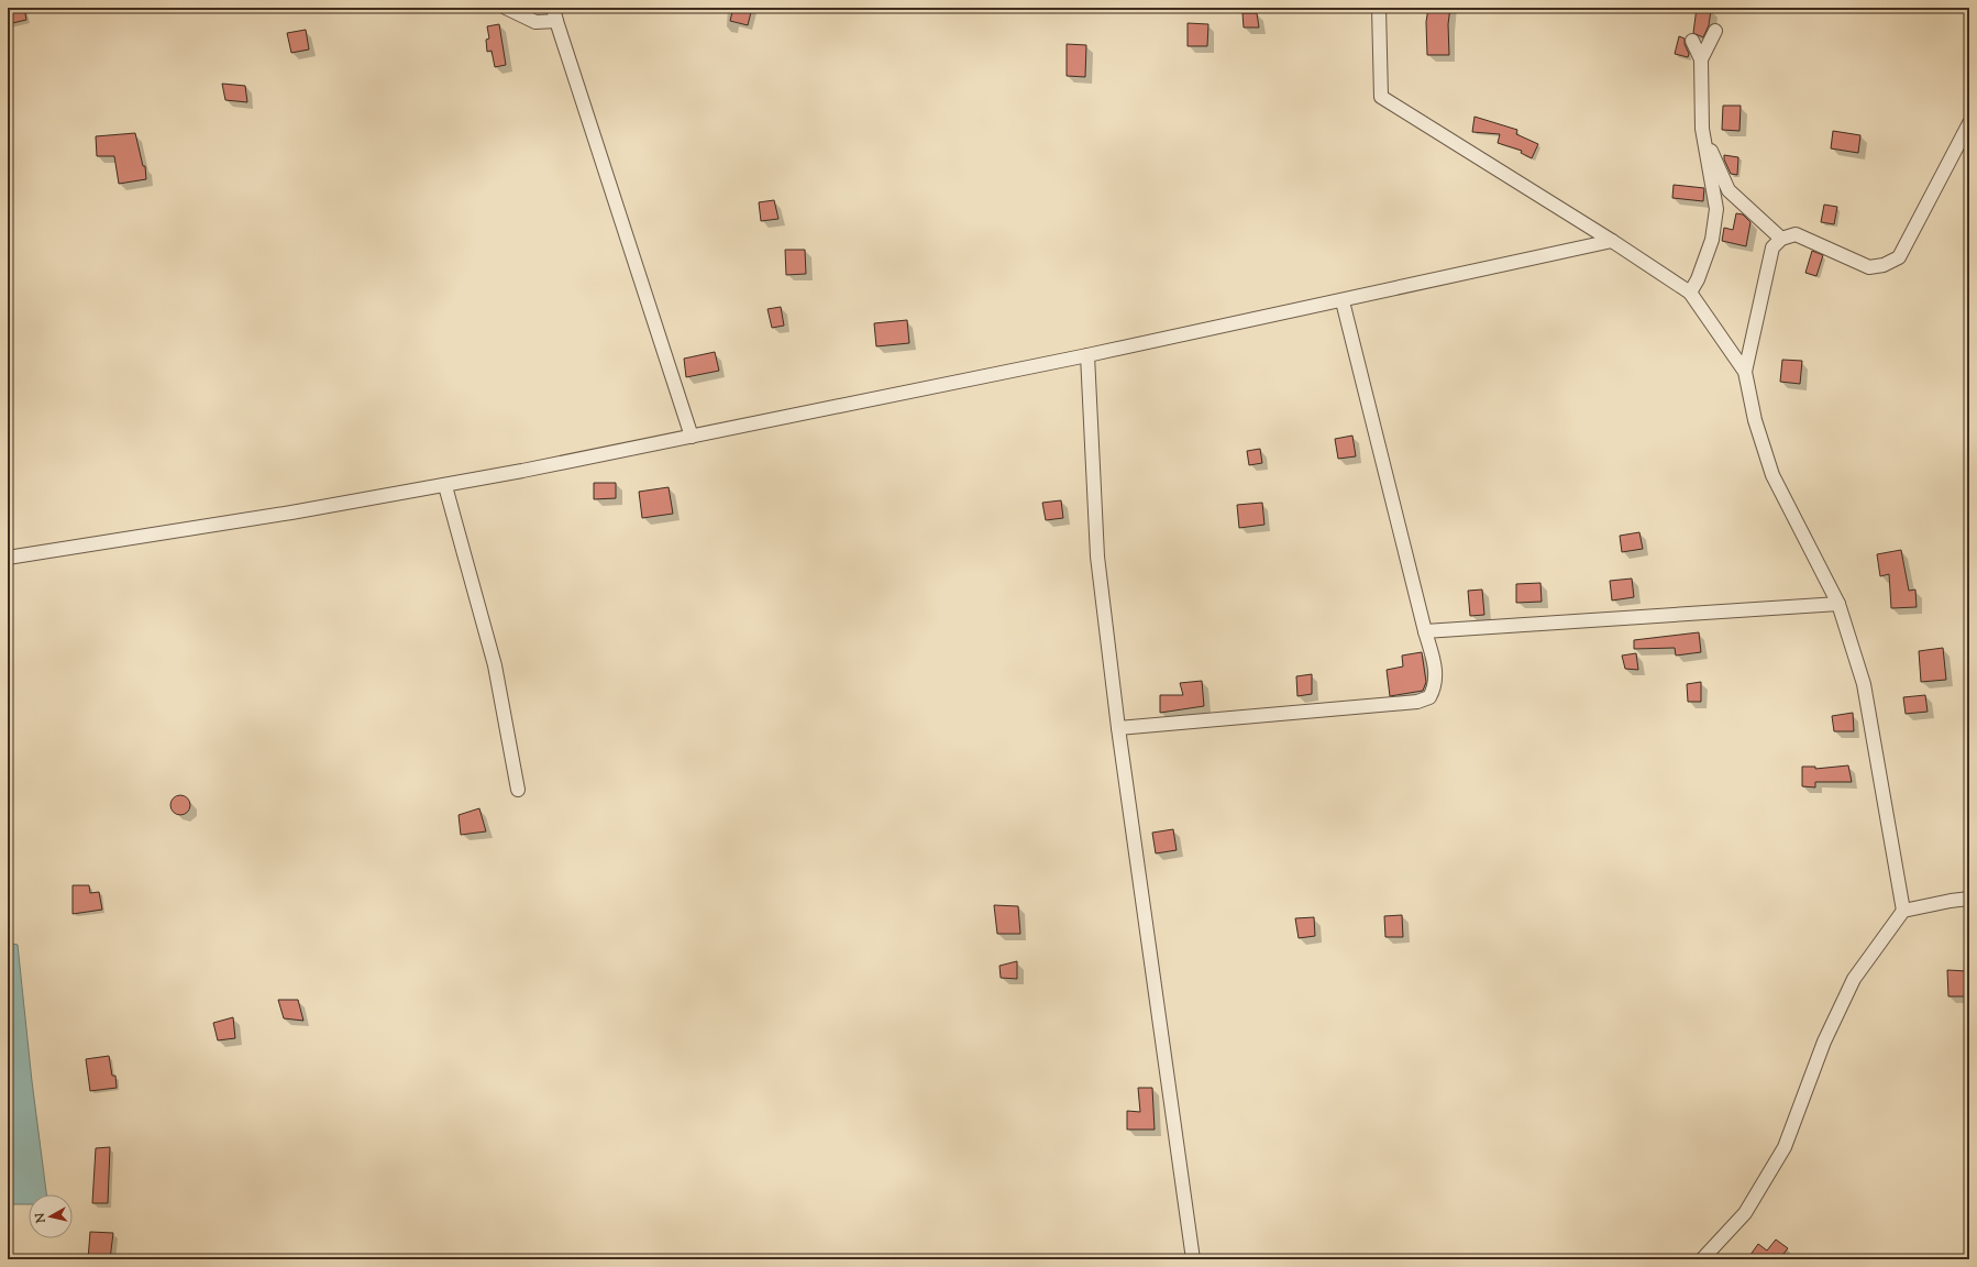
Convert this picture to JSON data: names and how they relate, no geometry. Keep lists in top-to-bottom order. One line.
{"north":"left"}
